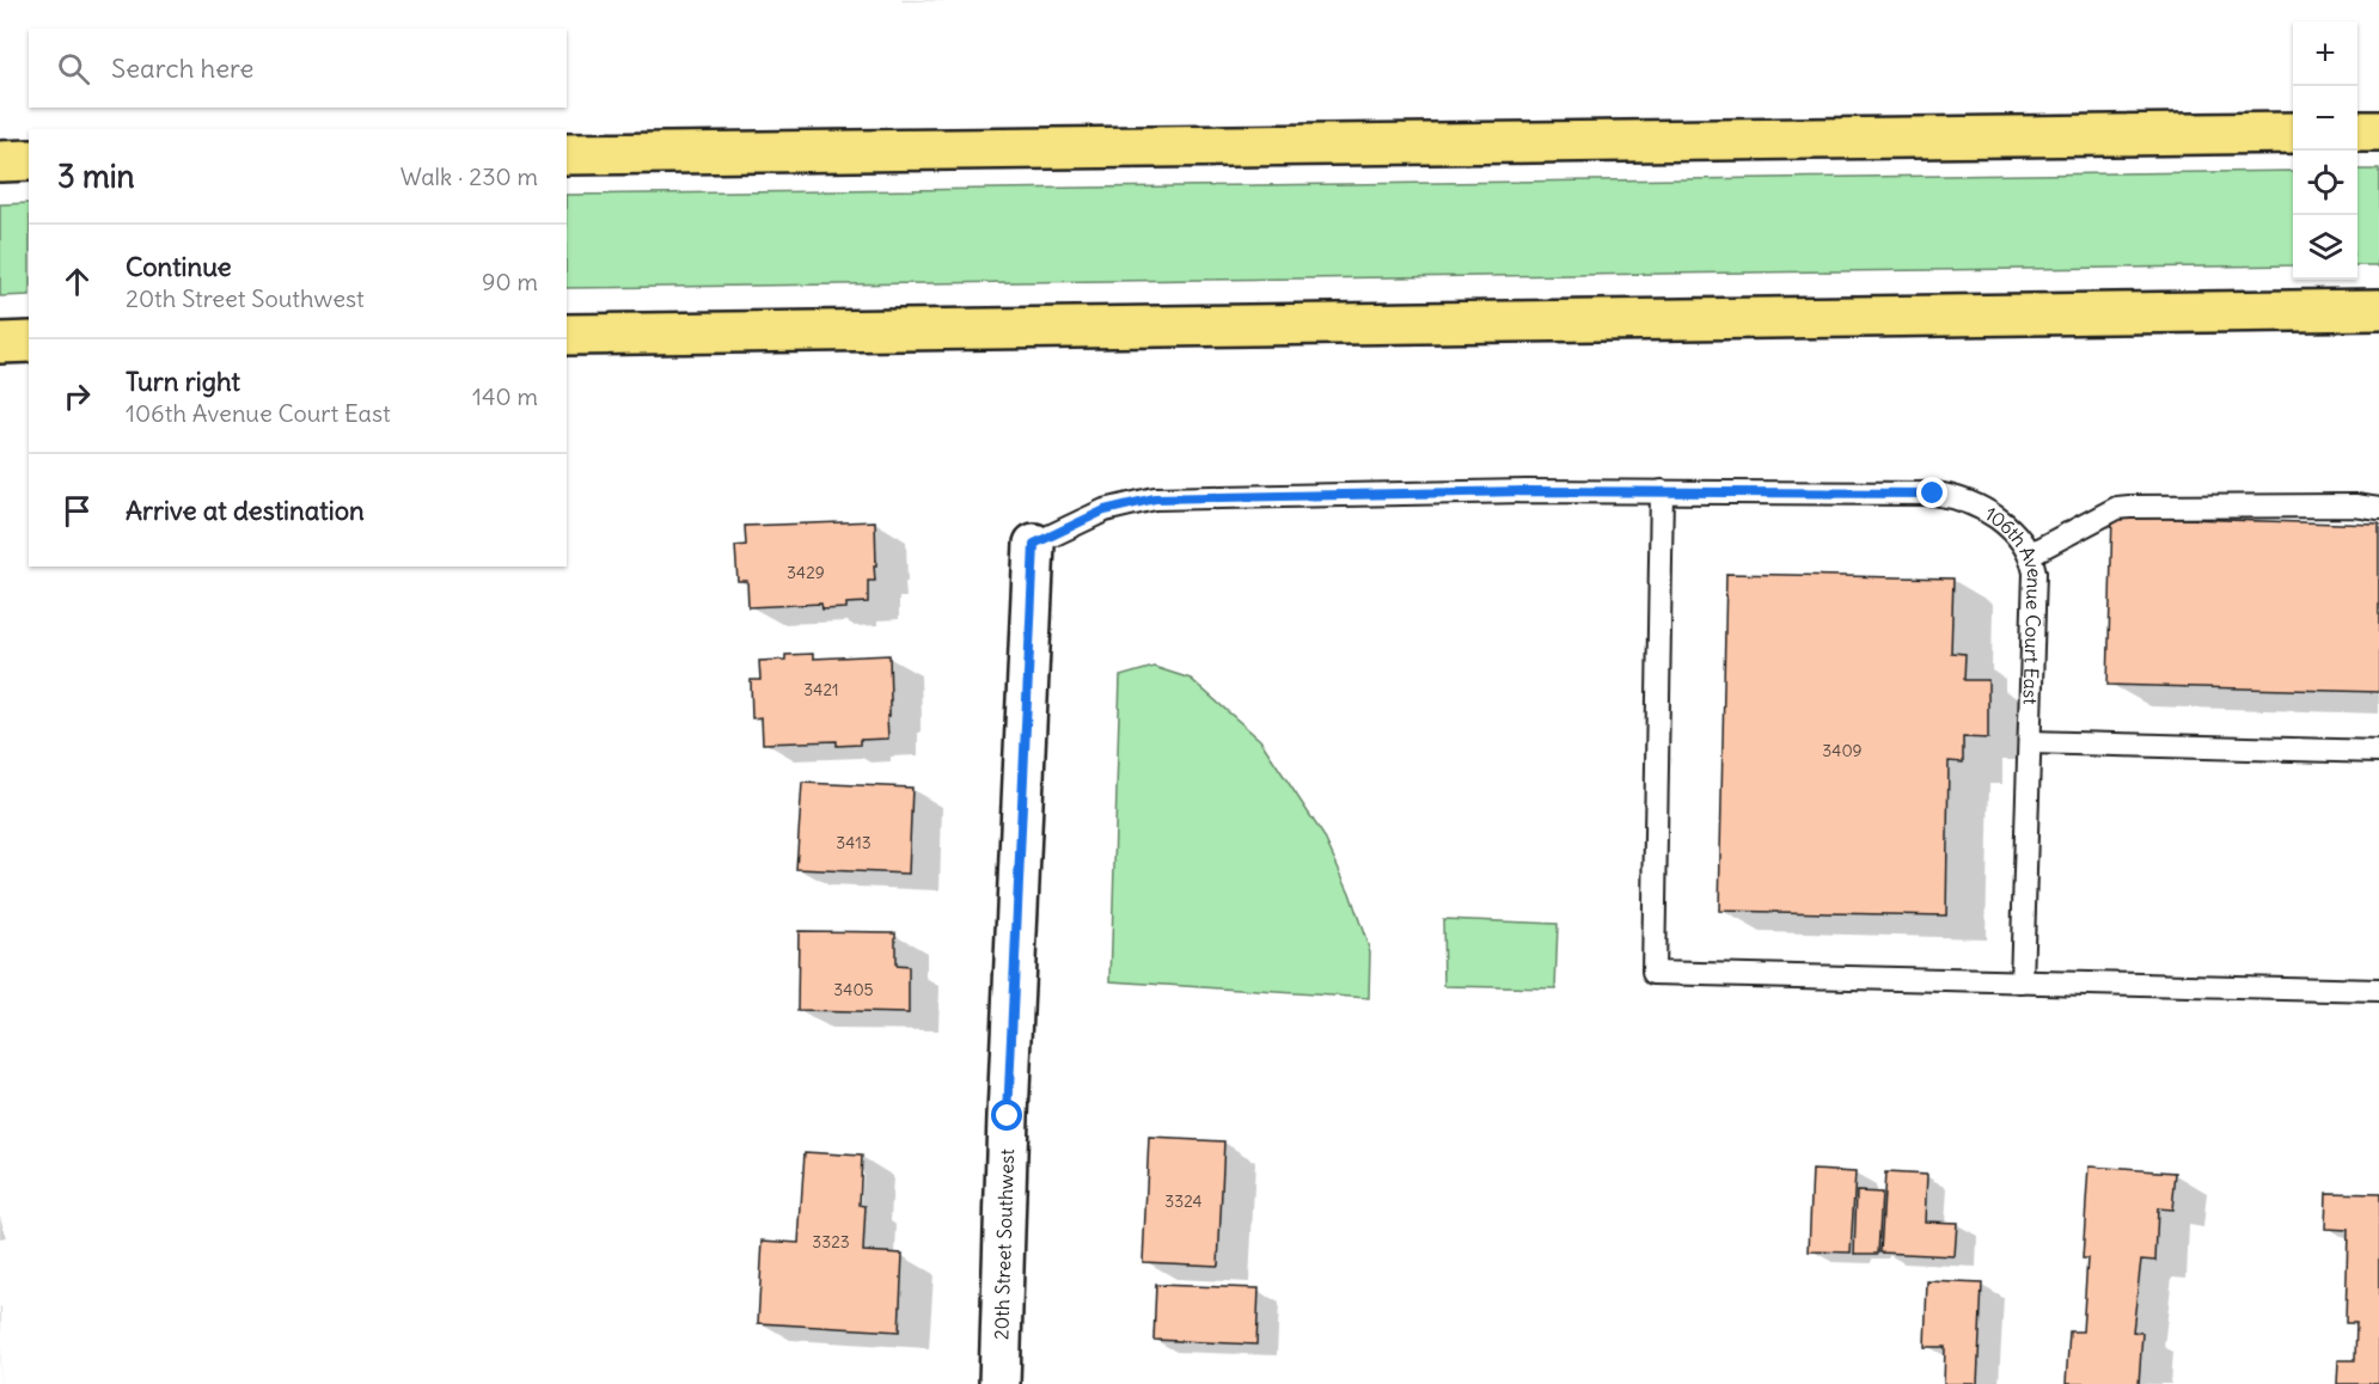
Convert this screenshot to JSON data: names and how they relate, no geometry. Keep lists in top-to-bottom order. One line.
{"streets":{"street":["20th Street Southwest"],"lane":["106th Avenue Court East"]},"crossings":[["106th Avenue Court East","20th Street Southwest"]],"house_numbers":["3429","3421","3409","3413","3405","3324","3323"],"page":{"map_buttons":["+","−"],"search":"Search here","heading":["3 min","Walk · 230 m"],"list":[["Continue","20th Street Southwest","90 m"],["Turn right","106th Avenue Court East","140 m"],"Arrive at destination"]}}
